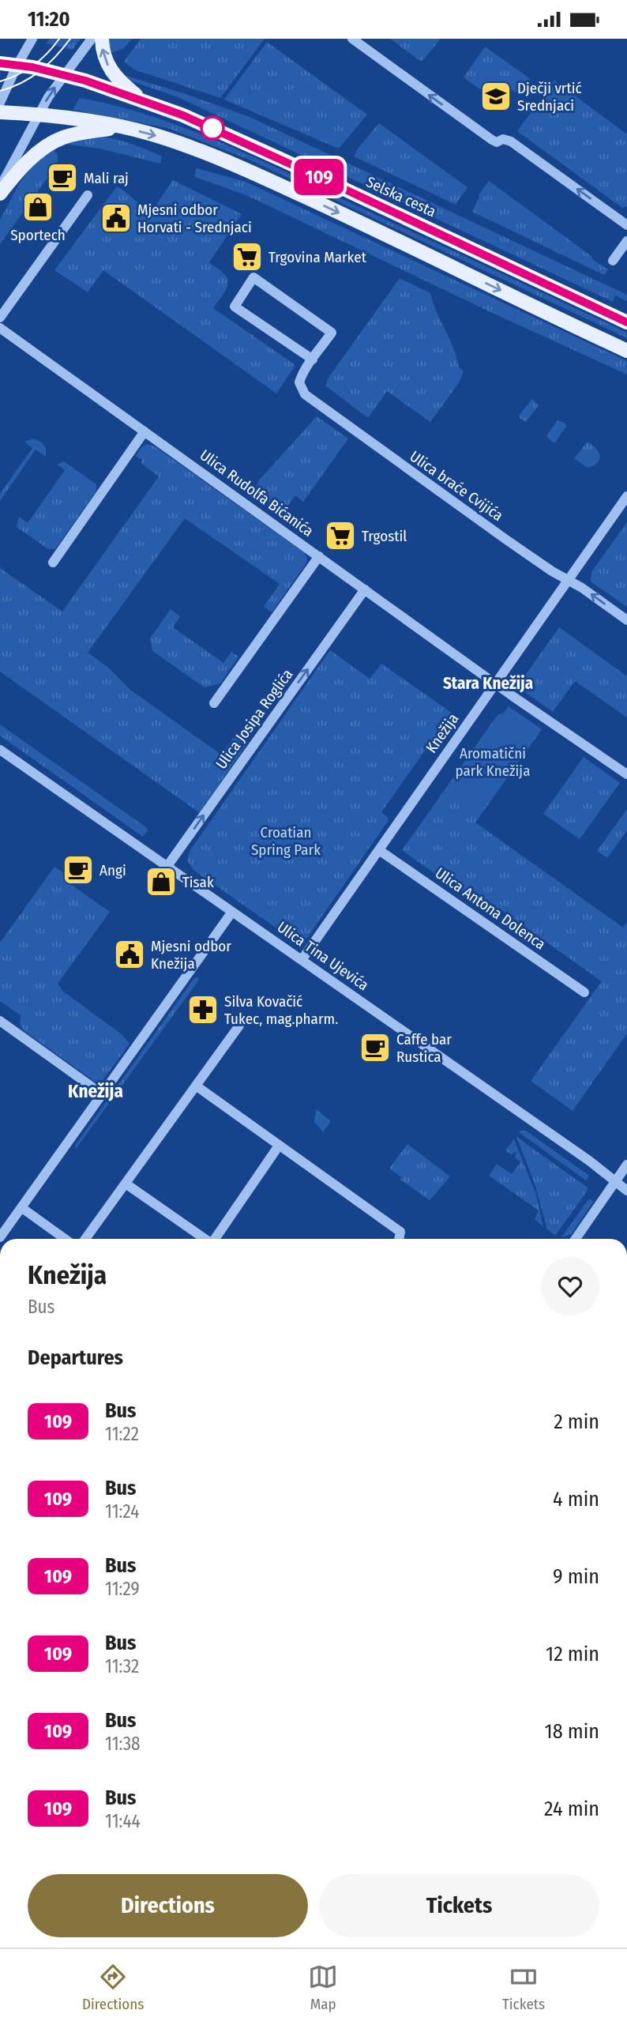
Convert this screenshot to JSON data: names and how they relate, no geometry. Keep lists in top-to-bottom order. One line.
{"streets":{"main road":["Selska cesta"],"street":["Ulica braće Cvijića","Ulica Rudolfa Bićanića","Ulica Josipa Roglića","Knežija","Ulica Antona Dolenca","Ulica Tina Ujevića"]},"crossings":[["Ulica braće Cvijića","Knežija"],["Ulica Rudolfa Bićanića","Ulica Josipa Roglića"],["Ulica Rudolfa Bićanića","Knežija"],["Ulica Josipa Roglića","Ulica Tina Ujevića"],["Knežija","Ulica Antona Dolenca"],["Knežija","Ulica Tina Ujevića"]],"districts":["Stara Knežija","Knežija"],"parks":["Aromatični park Knežija","Croatian Spring Park"],"places":{"school or university":["Dječji vrtić Srednjaci"],"cafe":["Mali raj","Angi","Caffe bar Rustica"],"shop":["Sportech","Tisak"],"public building":["Mjesni odbor Horvati - Srednjaci","Mjesni odbor Knežija"],"supermarket":["Trgovina Market","Trgostil"],"pharmacy":["Silva Kovačić Tukec, mag.pharm."]},"lines":["bus line 109"],"page":{"status":"11:20","on_map":"109","heading":[["Knežija","Bus"],"Departures"],"list":[{"mark":"109","name":"Bus","note":"11:22","value":"2 min"},{"mark":"109","name":"Bus","note":"11:24","value":"4 min"},{"mark":"109","name":"Bus","note":"11:29","value":"9 min"},{"mark":"109","name":"Bus","note":"11:32","value":"12 min"},{"mark":"109","name":"Bus","note":"11:38","value":"18 min"},{"mark":"109","name":"Bus","note":"11:44","value":"24 min"}],"buttons":["Directions","Tickets"],"tabs":["Directions","Map","Tickets"]}}
